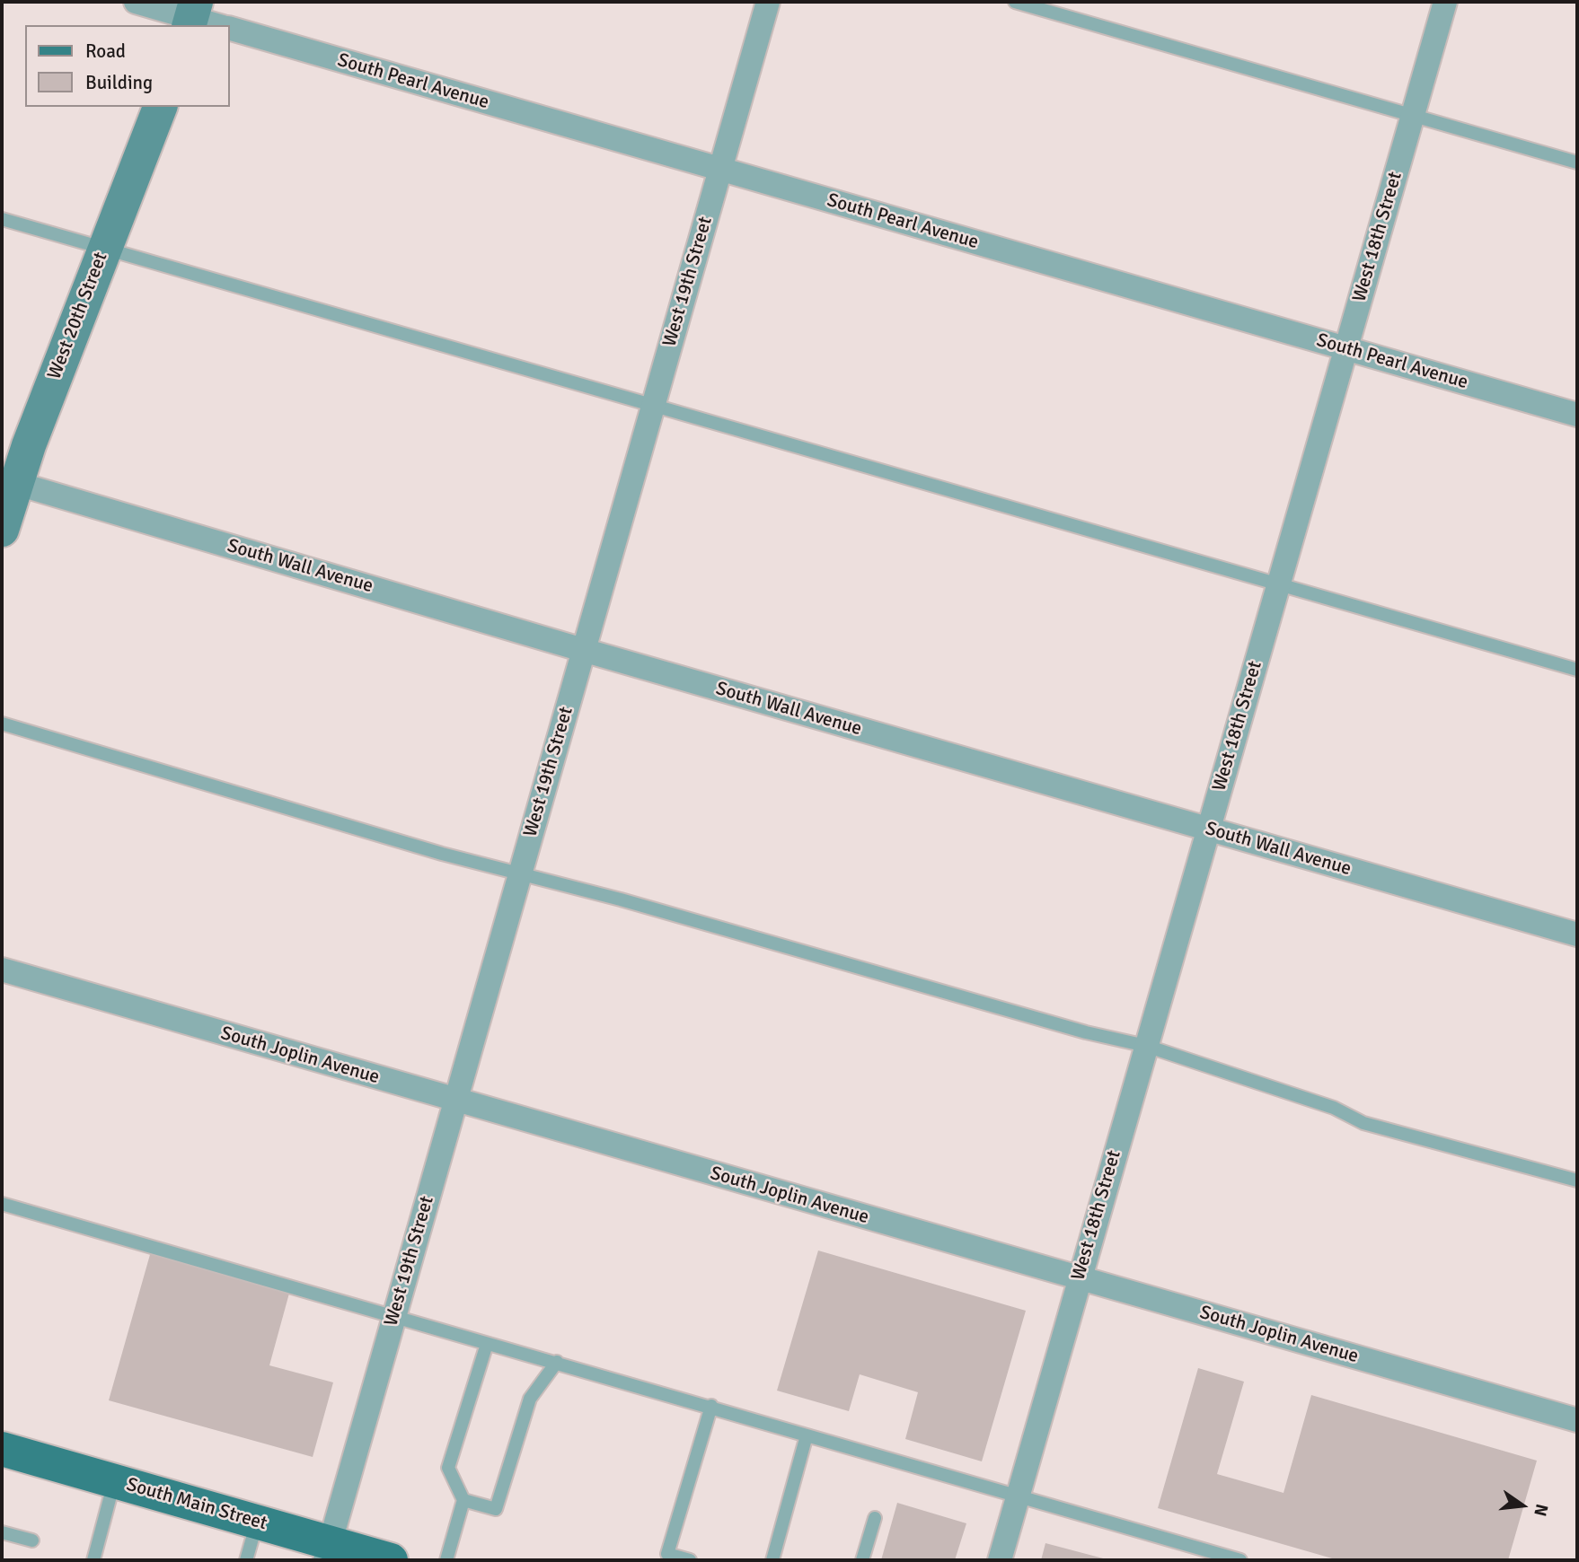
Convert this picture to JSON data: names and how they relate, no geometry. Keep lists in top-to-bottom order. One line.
{"streets":{"main road":["West 20th Street","South Main Street"],"street":["South Pearl Avenue","West 18th Street","West 19th Street","South Wall Avenue","South Joplin Avenue"]},"crossings":[["South Pearl Avenue","West 18th Street"],["South Pearl Avenue","West 19th Street"],["West 18th Street","South Wall Avenue"],["West 18th Street","South Joplin Avenue"],["West 19th Street","South Wall Avenue"],["West 19th Street","South Joplin Avenue"],["West 19th Street","South Main Street"],["West 20th Street","South Wall Avenue"]],"legend":["Road","Building"],"north":"right"}
